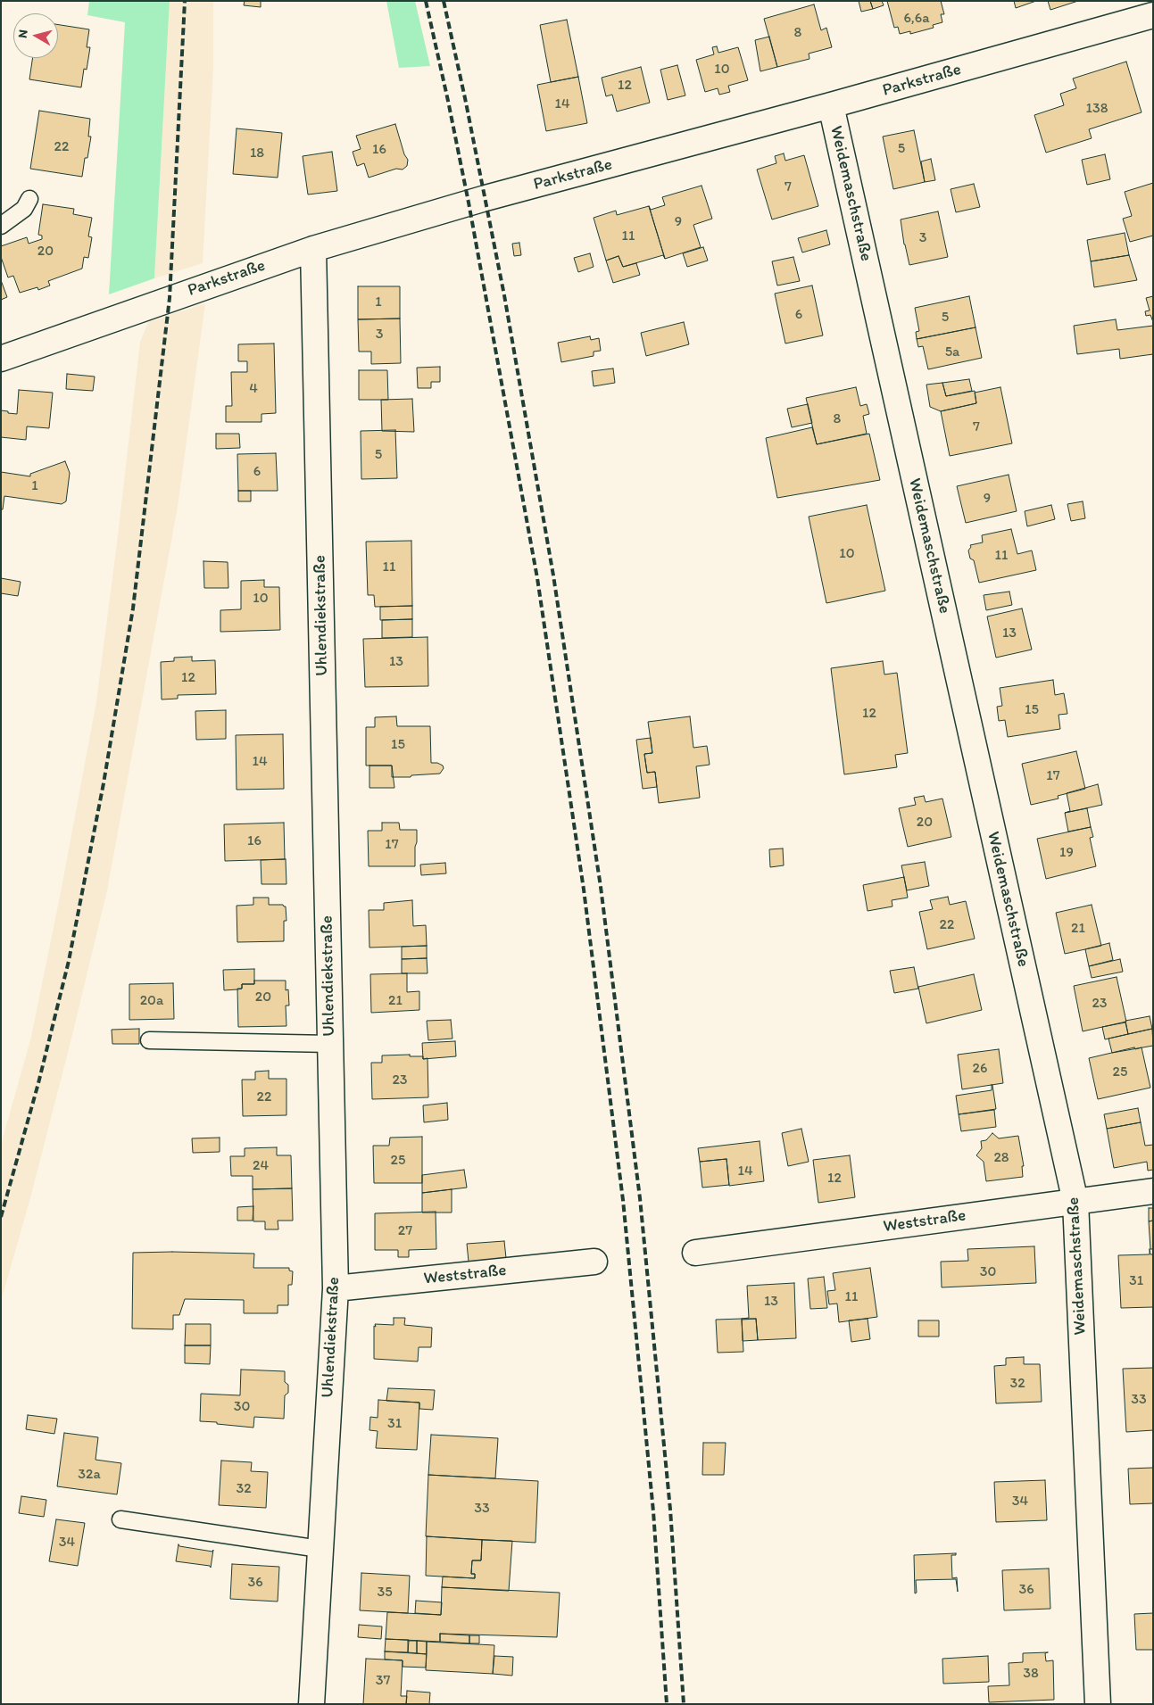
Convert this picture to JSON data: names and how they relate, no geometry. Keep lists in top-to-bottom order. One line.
{"streets":{"street":["Parkstraße","Weidemaschstraße","Uhlendiekstraße","Weststraße"]},"crossings":[["Parkstraße","Weidemaschstraße"],["Parkstraße","Uhlendiekstraße"],["Weidemaschstraße","Weststraße"],["Uhlendiekstraße","Weststraße"]],"house_numbers":["6,6a","8","10","12","14","138","22","5","16","18","7","9","11","3","20","1","6","5","3","5a","4","8","7","5","6","1","9","10","11","11","10","13","13","12","15","12","15","14","17","20","16","17","19","22","21","20","20a","21","23","26","25","23","22","28","25","24","14","12","27","30","31","11","13","32","33","30","31","32a","32","34","33","34","36","36","35","38","37"],"north":"left"}
